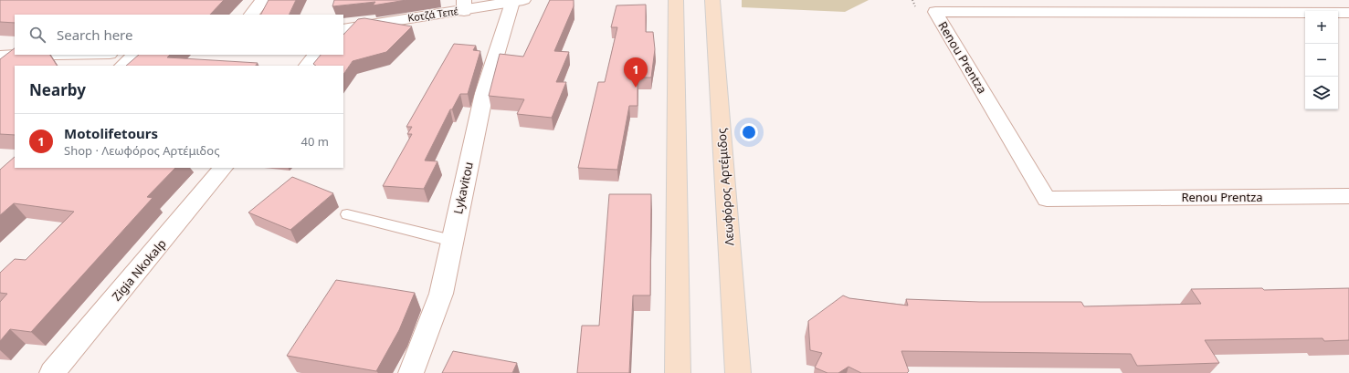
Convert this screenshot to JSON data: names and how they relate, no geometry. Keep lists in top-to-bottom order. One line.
{"streets":{"main road":["Λεωφόρος Αρτέμιδος"],"street":["Κοτζά Τεπέ","Renou Prentza","Lykavitou","Zigia Nkokalp"]},"crossings":[["Κοτζά Τεπέ","Lykavitou"]],"page":{"map_buttons":["+","−"],"search":"Search here","pins":"1","heading":"Nearby","list":[{"mark":"1","name":"Motolifetours","note":"Shop · Λεωφόρος Αρτέμιδος","value":"40 m"}]}}
